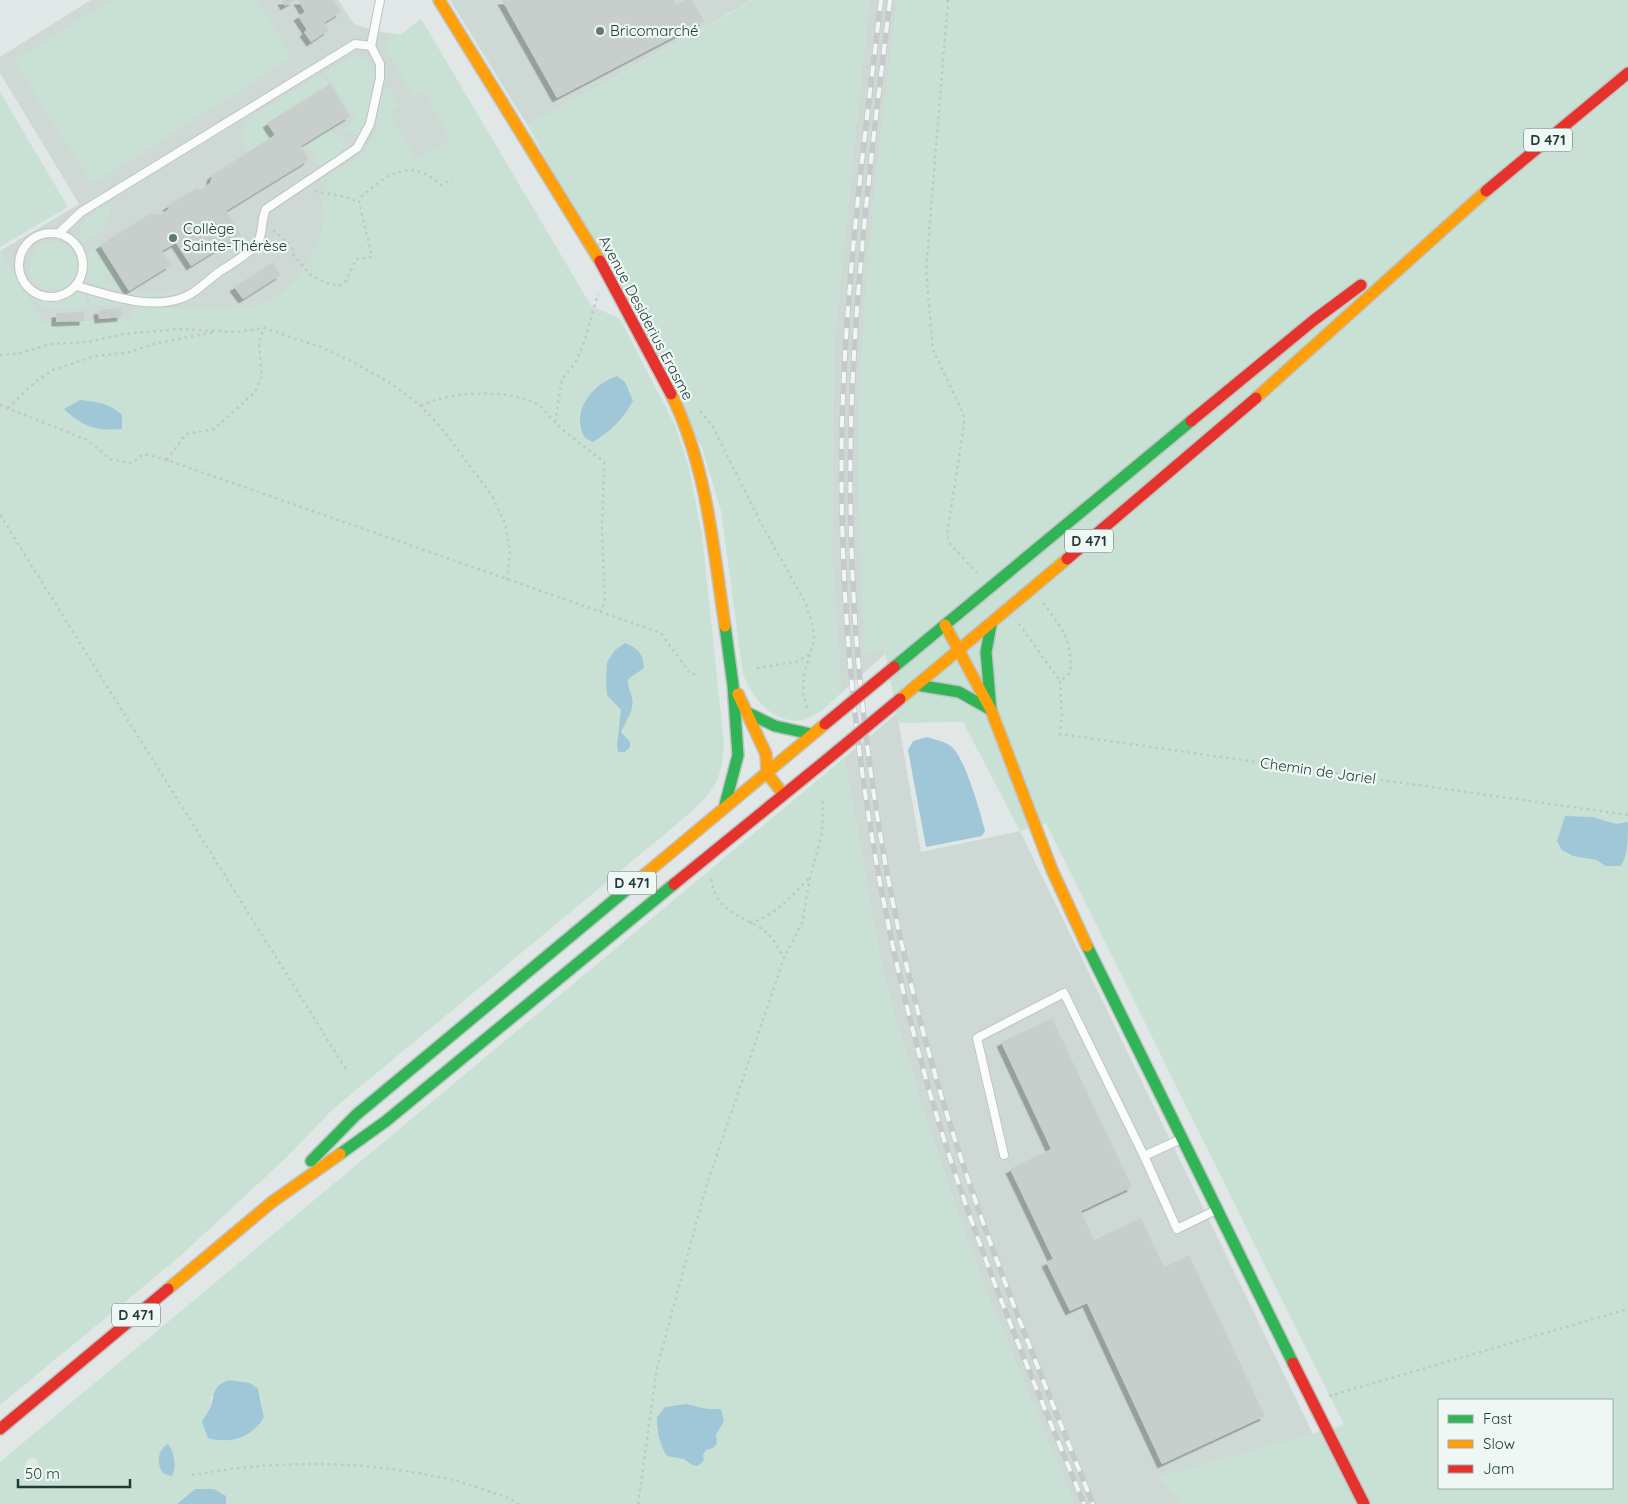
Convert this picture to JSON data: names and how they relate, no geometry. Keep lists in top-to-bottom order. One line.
{"streets":{"main road":["D 471","Avenue Desiderius Erasme"],"path":["Chemin de Jariel"]},"places":["Bricomarché","Collège Sainte-Thérèse"],"legend":["Fast","Slow","Jam"],"scale_bar":"50 m"}
